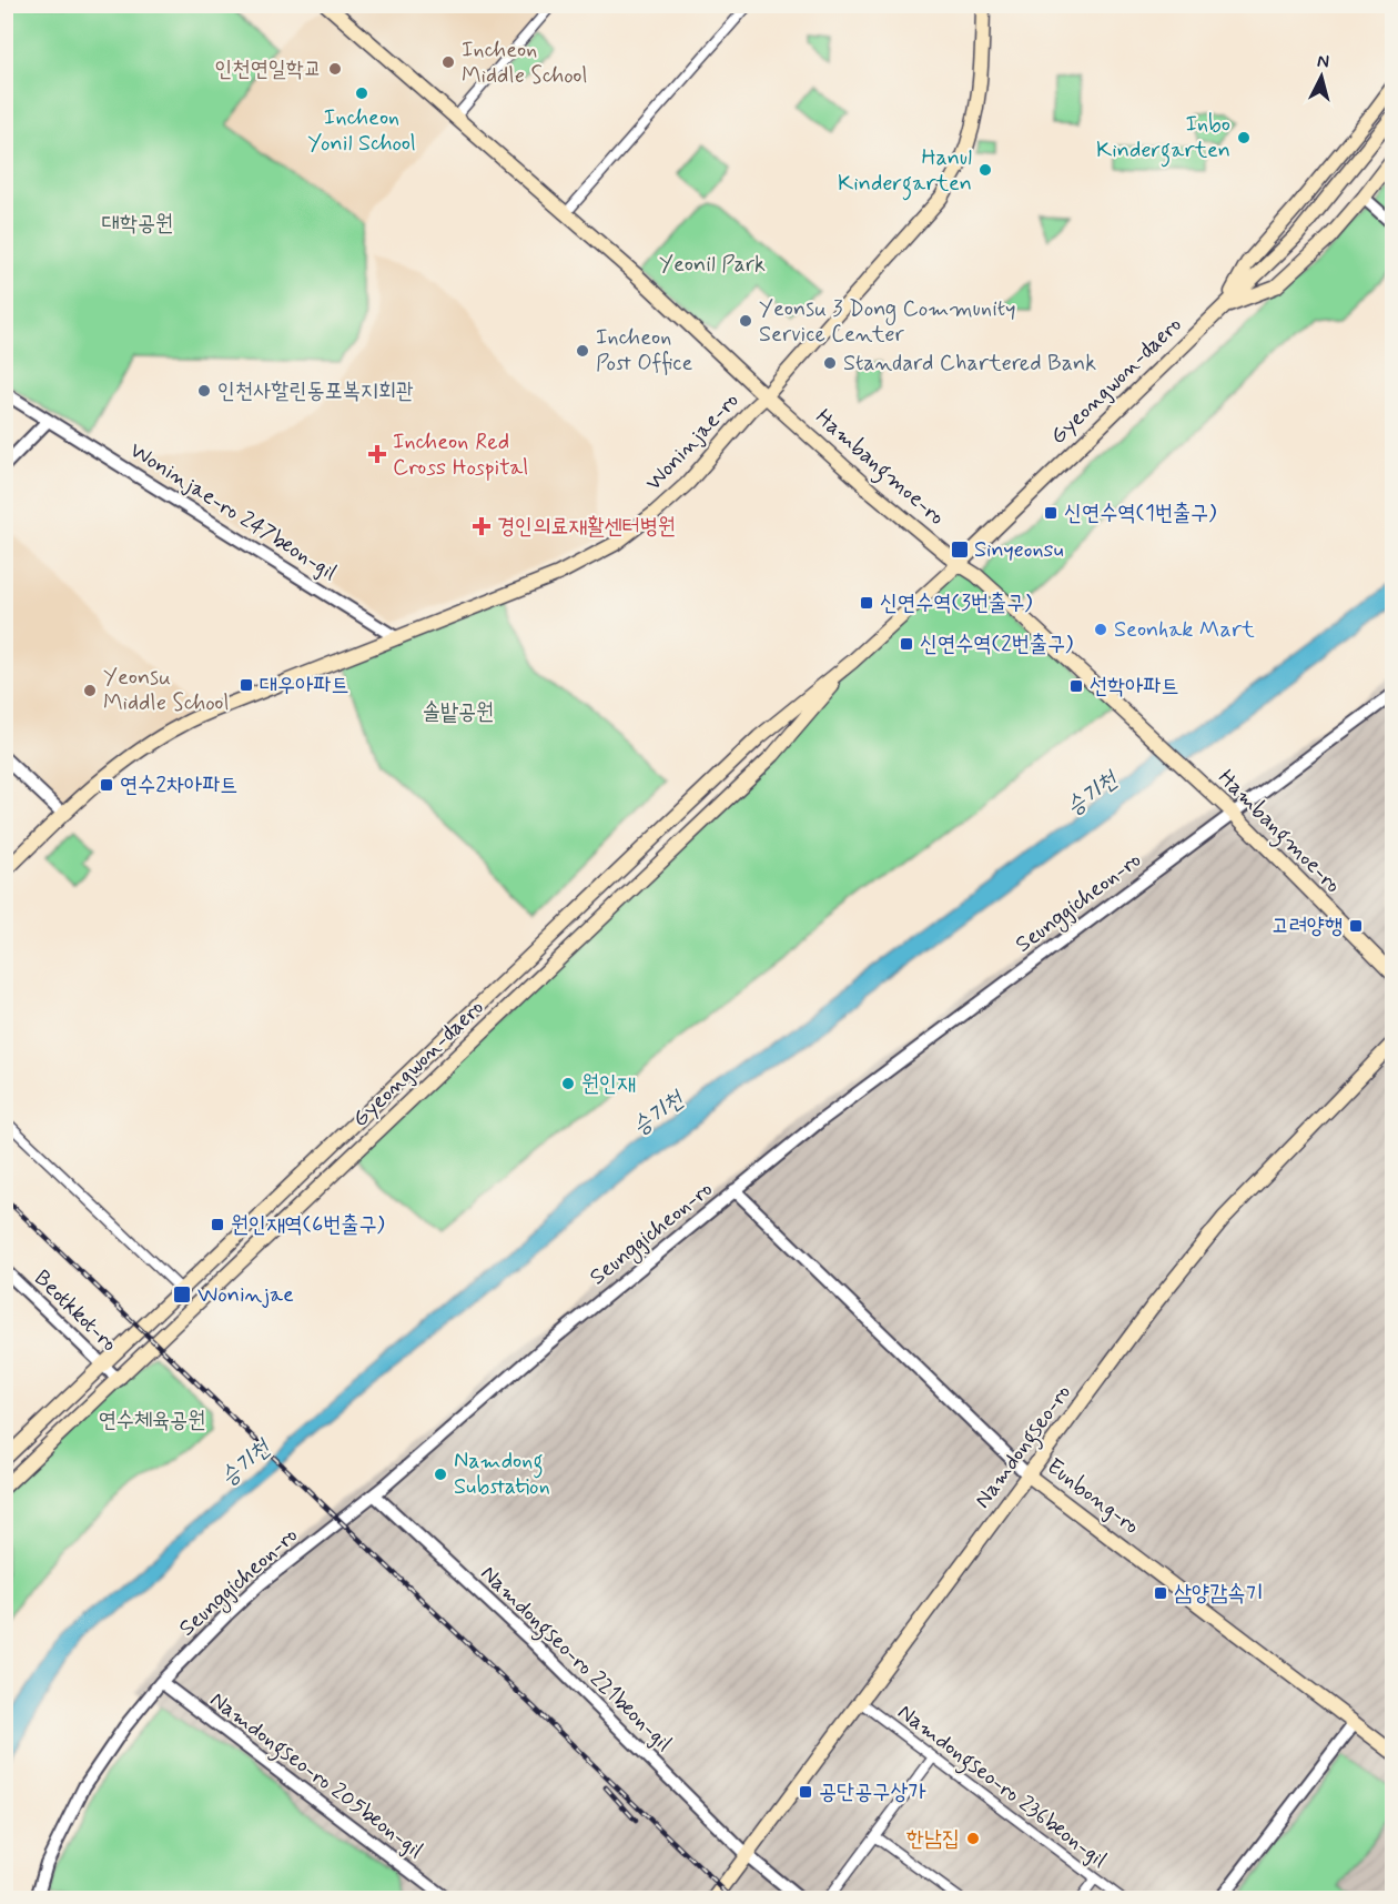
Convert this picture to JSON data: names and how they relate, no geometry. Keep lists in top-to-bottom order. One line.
{"streets":{"main road":["Gyeongwon-daero","Woninjae-ro","Hambangmoe-ro","Namdongseo-ro","Eunbong-ro"],"street":["Woninjae-ro 247beon-gil","Seunggicheon-ro","Beotkkot-ro","Namdongseo-ro 221beon-gil","Namdongseo-ro 205beon-gil","Namdongseo-ro 236beon-gil"]},"crossings":[["Gyeongwon-daero","Hambangmoe-ro"],["Gyeongwon-daero","Beotkkot-ro"],["Woninjae-ro","Hambangmoe-ro"],["Woninjae-ro","Woninjae-ro 247beon-gil"],["Hambangmoe-ro","Seunggicheon-ro"],["Seunggicheon-ro","Eunbong-ro"],["Seunggicheon-ro","Namdongseo-ro 221beon-gil"],["Seunggicheon-ro","Namdongseo-ro 205beon-gil"],["Namdongseo-ro","Eunbong-ro"],["Namdongseo-ro","Namdongseo-ro 221beon-gil"],["Namdongseo-ro","Namdongseo-ro 236beon-gil"]],"water":["승기천"],"parks":["대학공원","Yeonil Park","솔밭공원","연수체육공원"],"places":{"other":["Incheon Middle School","인천연일학교","Incheon Yonil School","Inbo Kindergarten","Hanul Kindergarten","Yeonsu 3 Dong Community Service Center","Incheon Post Office","Standard Chartered Bank","인천사할린동포복지회관","Seonhak Mart","Yeonsu Middle School","원인재","Namdong Substation","한남집"],"health":["Incheon Red Cross Hospital","경인의료재활센터병원"],"transit":["신연수역(1번출구)","Sinyeonsu","신연수역(3번출구)","신연수역(2번출구)","대우아파트","선학아파트","연수2차아파트","고려양행","원인재역(6번출구)","Woninjae","삼양감속기","공단공구상가"]},"north":"top"}
